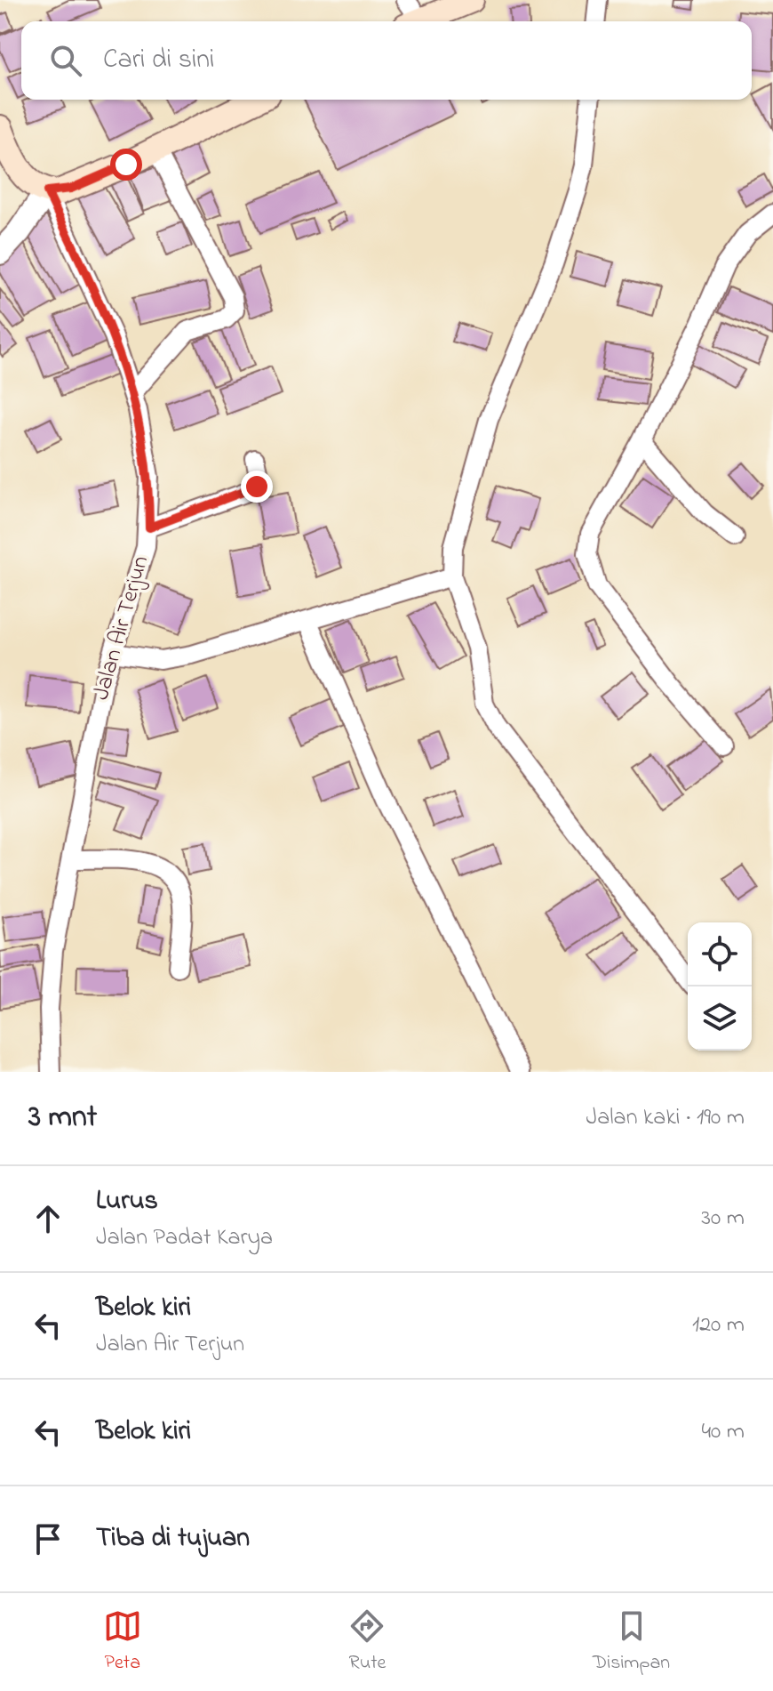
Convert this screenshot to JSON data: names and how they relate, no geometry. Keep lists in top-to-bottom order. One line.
{"streets":{"street":["Jalan Air Terjun"]},"page":{"search":"Cari di sini","heading":["3 mnt","Jalan kaki · 190 m"],"list":[["Lurus","Jalan Padat Karya","30 m"],["Belok kiri","Jalan Air Terjun","120 m"],["Belok kiri","40 m"],"Tiba di tujuan"],"nav":["Peta","Rute","Disimpan"]}}
